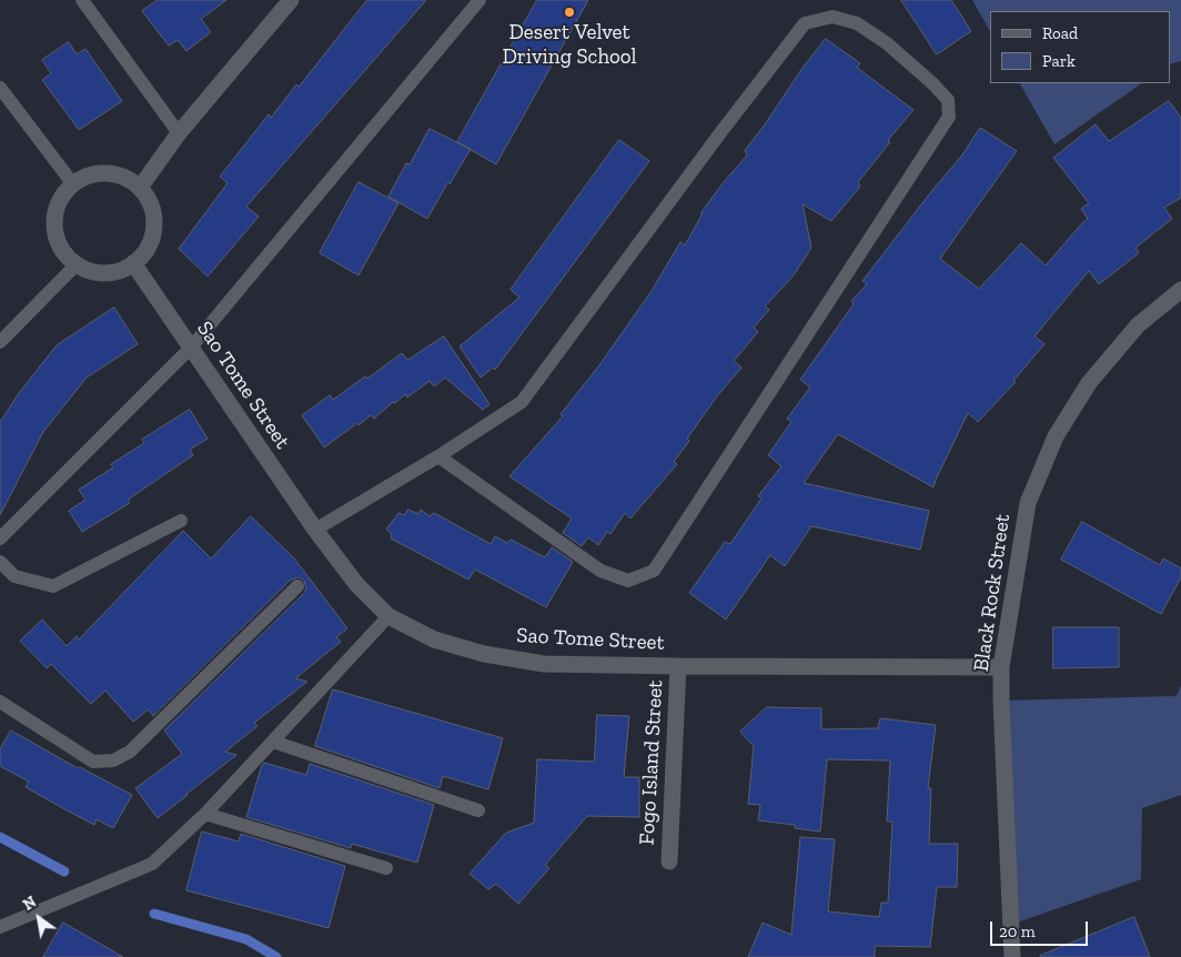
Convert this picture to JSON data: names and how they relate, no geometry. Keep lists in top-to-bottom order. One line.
{"streets":{"street":["Sao Tome Street","Black Rock Street","Fogo Island Street"]},"crossings":[["Sao Tome Street","Black Rock Street"],["Sao Tome Street","Fogo Island Street"]],"places":["Desert Velvet Driving School"],"legend":["Road","Park"],"scale_bar":"20 m","north":"top left"}
